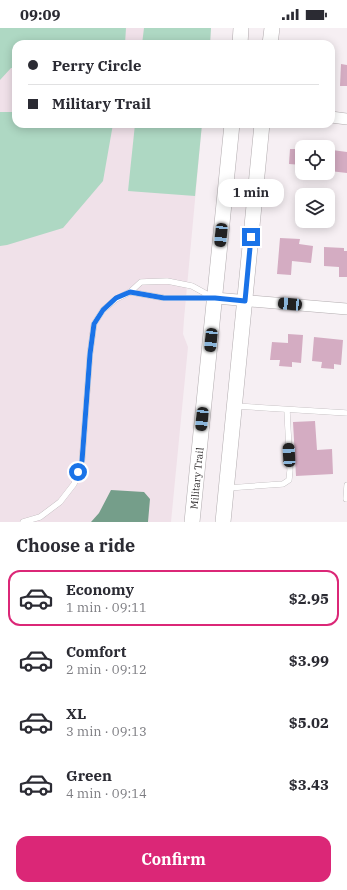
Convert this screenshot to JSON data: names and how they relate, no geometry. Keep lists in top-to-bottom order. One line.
{"streets":{"main road":["Military Trail"]},"page":{"status":"09:09","banner":["Perry Circle","Military Trail"],"bubble":"1 min","heading":"Choose a ride","list":[{"name":"Economy","note":"1 min · 09:11","value":"$2.95"},{"name":"Comfort","note":"2 min · 09:12","value":"$3.99"},{"name":"XL","note":"3 min · 09:13","value":"$5.02"},{"name":"Green","note":"4 min · 09:14","value":"$3.43"}],"buttons":"Confirm"}}
